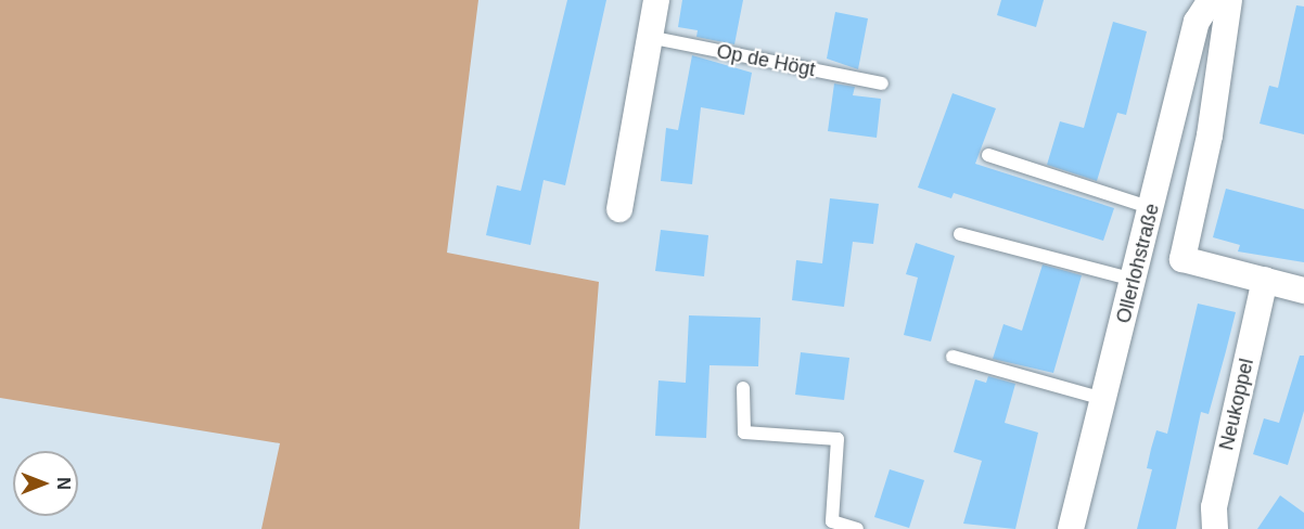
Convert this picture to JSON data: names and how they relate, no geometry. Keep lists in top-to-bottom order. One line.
{"streets":{"street":["Ollerlohstraße","Neukoppel"],"lane":["Op de Högt"]},"crossings":[["Ollerlohstraße","Neukoppel"]],"north":"right"}
